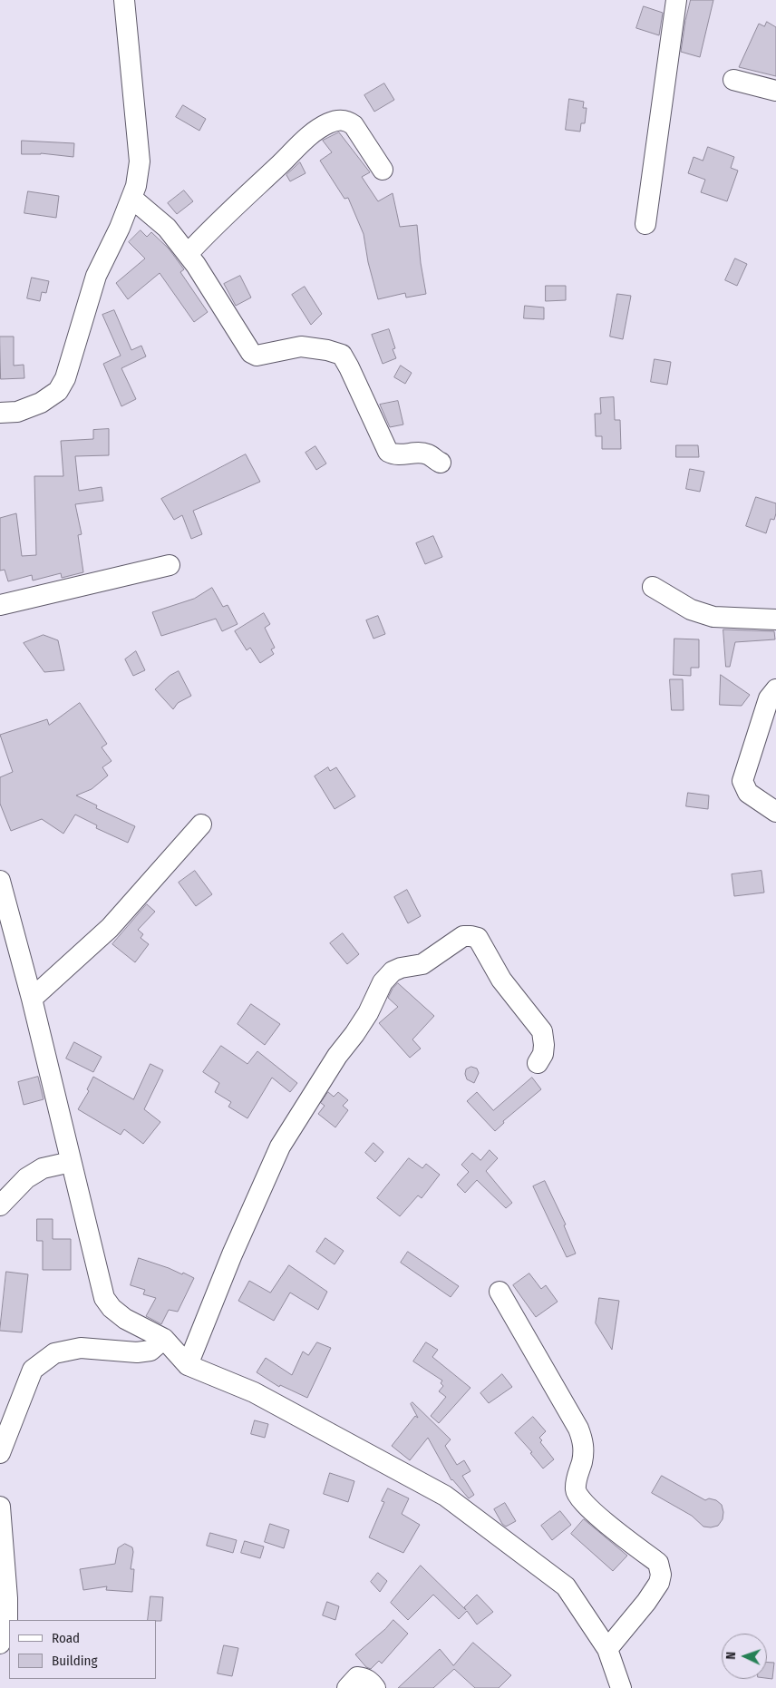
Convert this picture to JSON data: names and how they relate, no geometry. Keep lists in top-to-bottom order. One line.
{"legend":["Road","Building"],"north":"left"}
